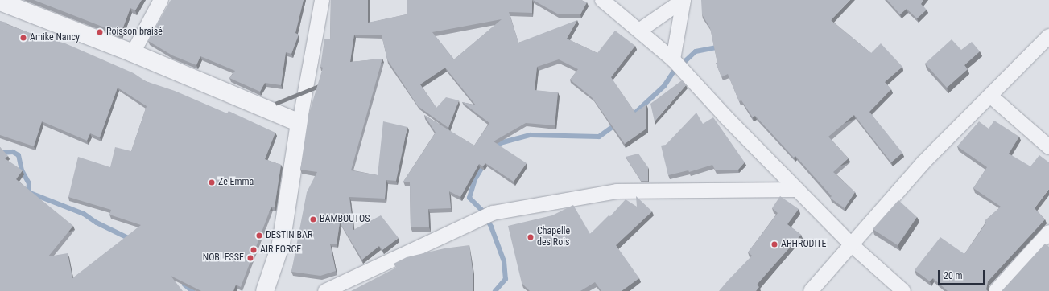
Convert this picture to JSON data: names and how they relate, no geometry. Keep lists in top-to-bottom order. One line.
{"places":["Poisson braisé","Amike Nancy","Ze Emma","BAMBOUTOS","DESTIN BAR","Chapelle des Rois","APHRODITE","AIR FORCE","NOBLESSE"],"scale_bar":"20 m"}
